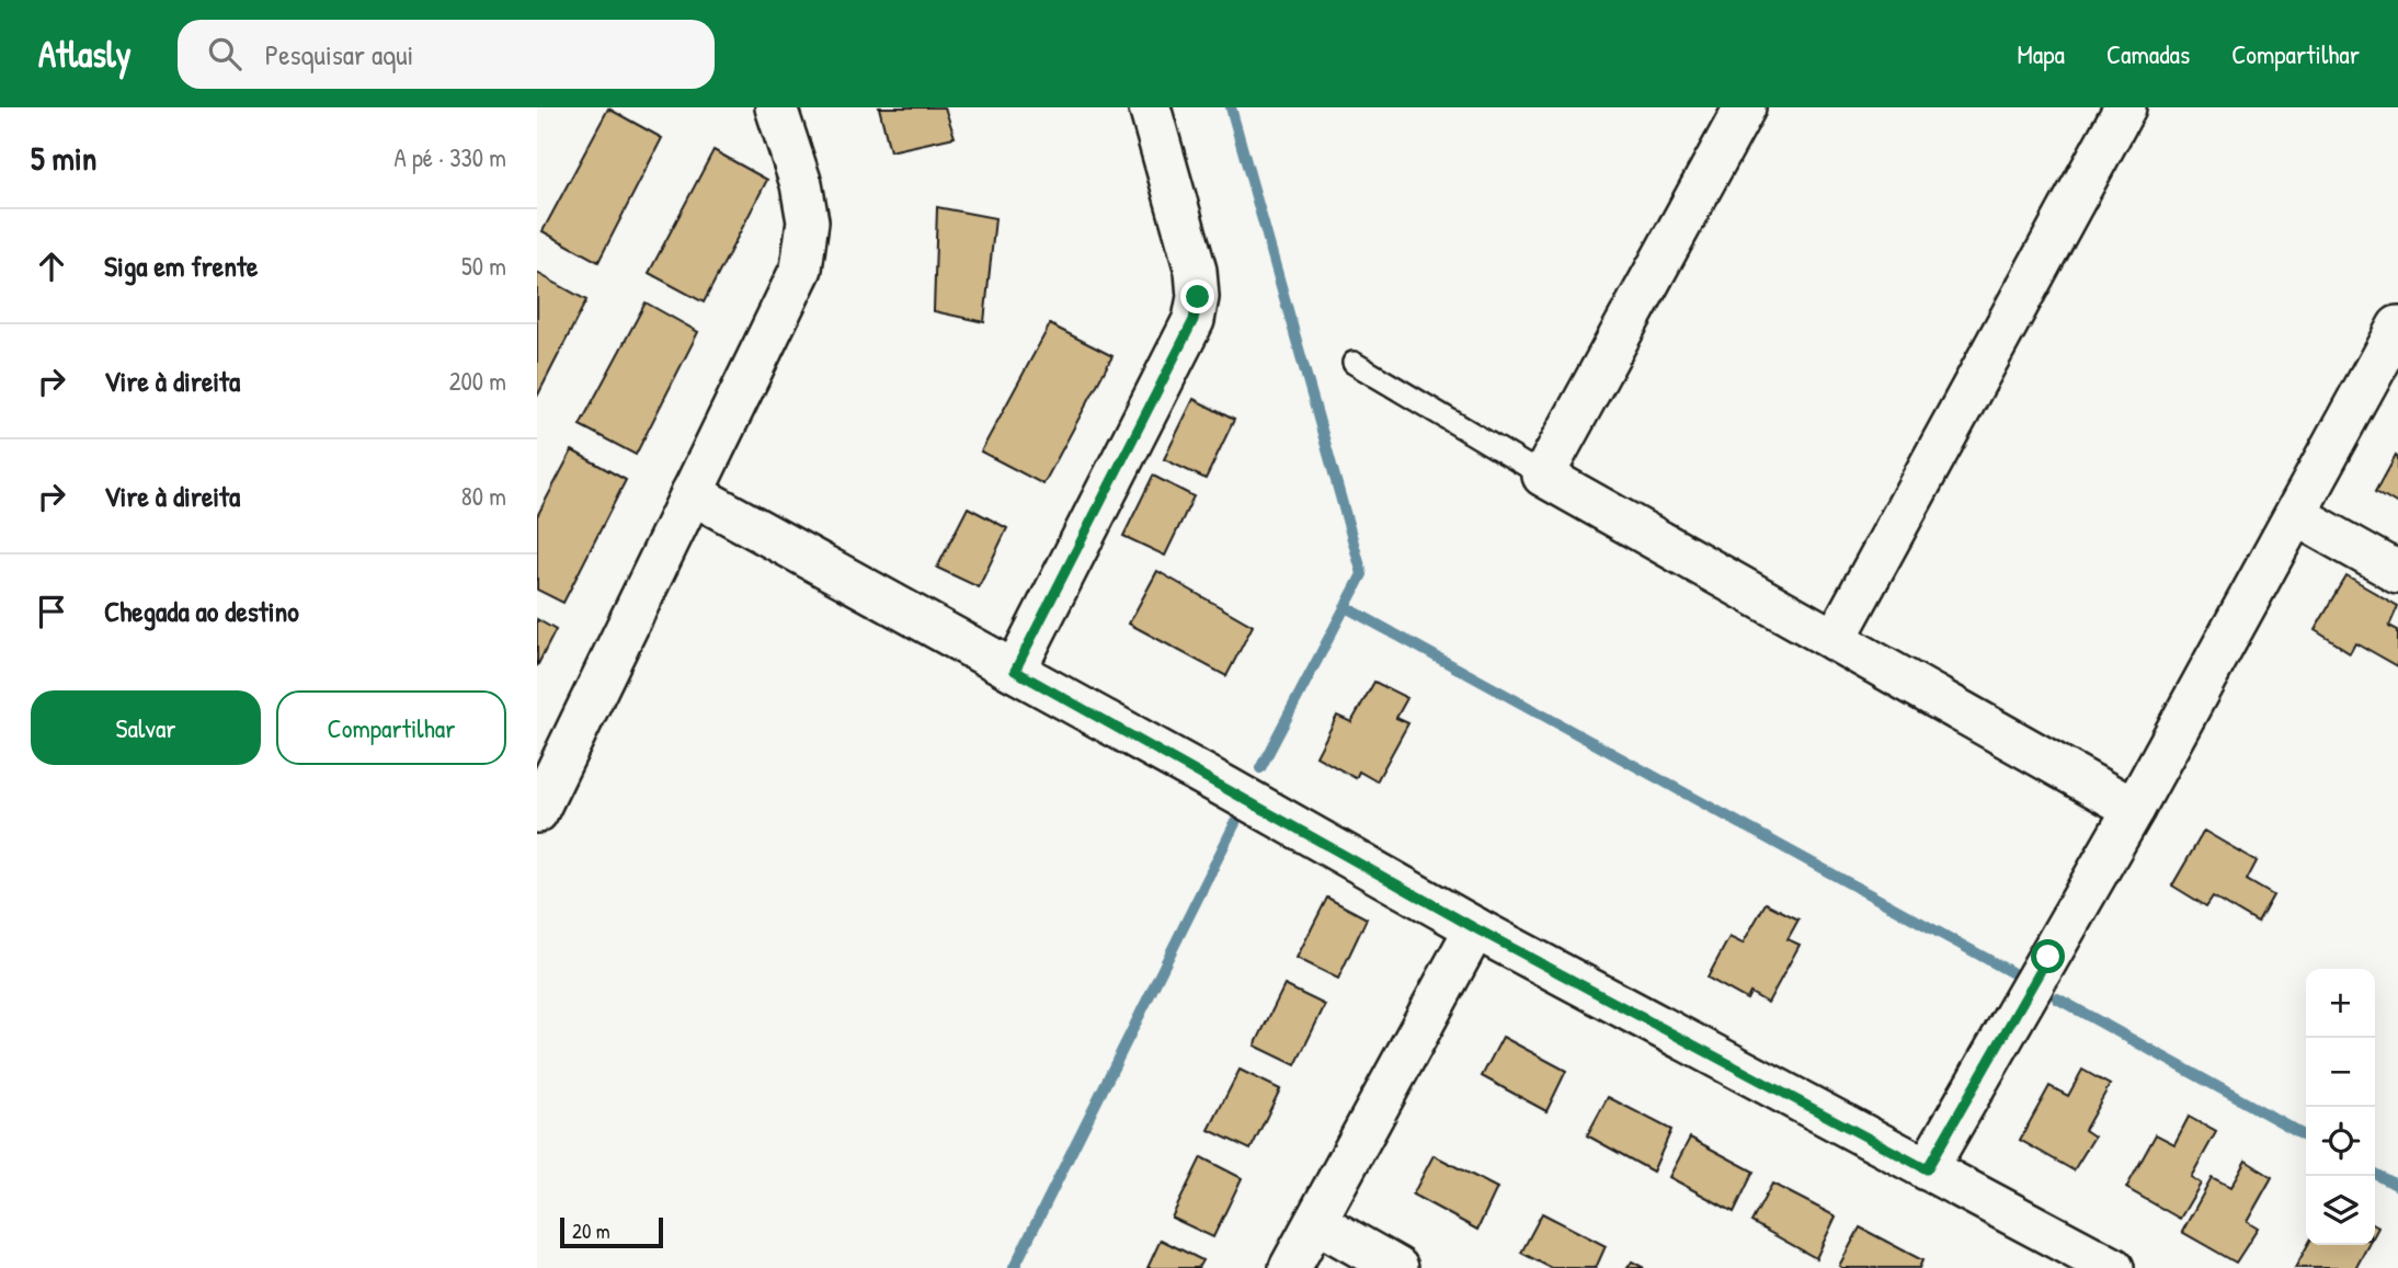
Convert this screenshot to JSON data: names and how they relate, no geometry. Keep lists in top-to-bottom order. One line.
{"scale_bar":"20 m","page":{"header":"Atlasly","search":"Pesquisar aqui","nav":["Mapa","Camadas","Compartilhar"],"heading":["5 min","A pé · 330 m"],"list":[["Siga em frente","50 m"],["Vire à direita","200 m"],["Vire à direita","80 m"],"Chegada ao destino"],"buttons":["Salvar","Compartilhar"],"map_buttons":["+","−"],"scale":"20 m"}}
